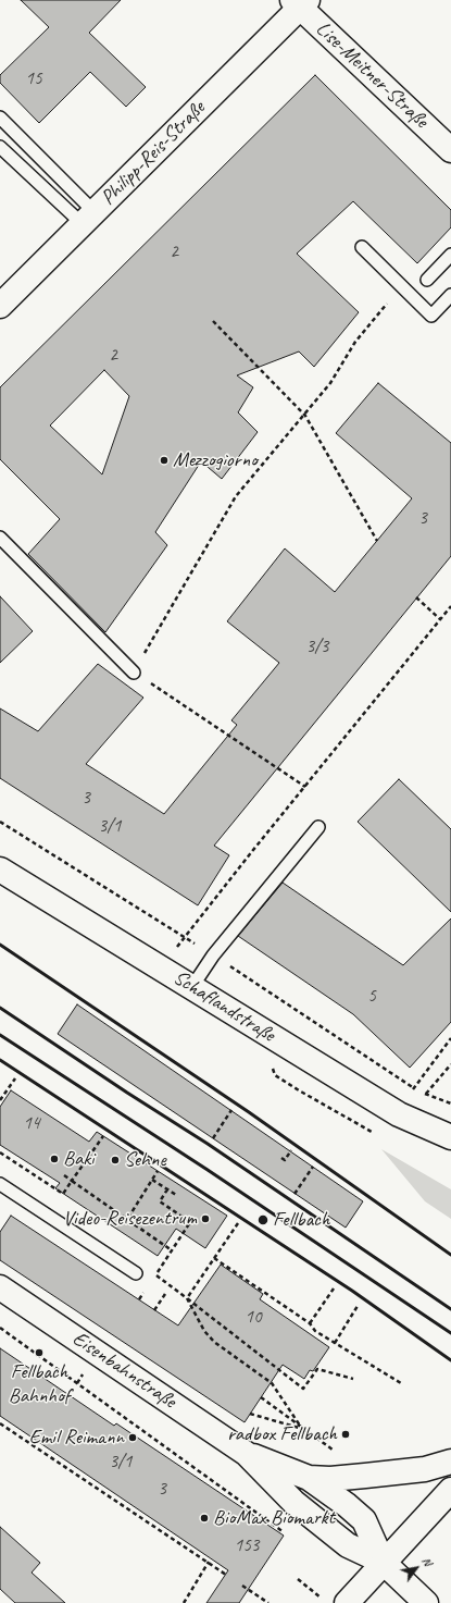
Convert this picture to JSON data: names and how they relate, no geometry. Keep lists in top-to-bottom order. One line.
{"streets":{"street":["Lise-Meitner-Straße","Philipp-Reis-Straße","Schaflandstraße","Eisenbahnstraße"]},"crossings":[["Lise-Meitner-Straße","Philipp-Reis-Straße"]],"places":["Mezzogiorno","Baki","Sehne","Video-Reisezentrum","Fellbach","Fellbach Bahnhof","radbox Fellbach","Emil Reimann","BioMax Biomarkt"],"house_numbers":["15","2","2","3","3/3","3","3/1","5","14","10","3/1","3","153"],"north":"top right"}
